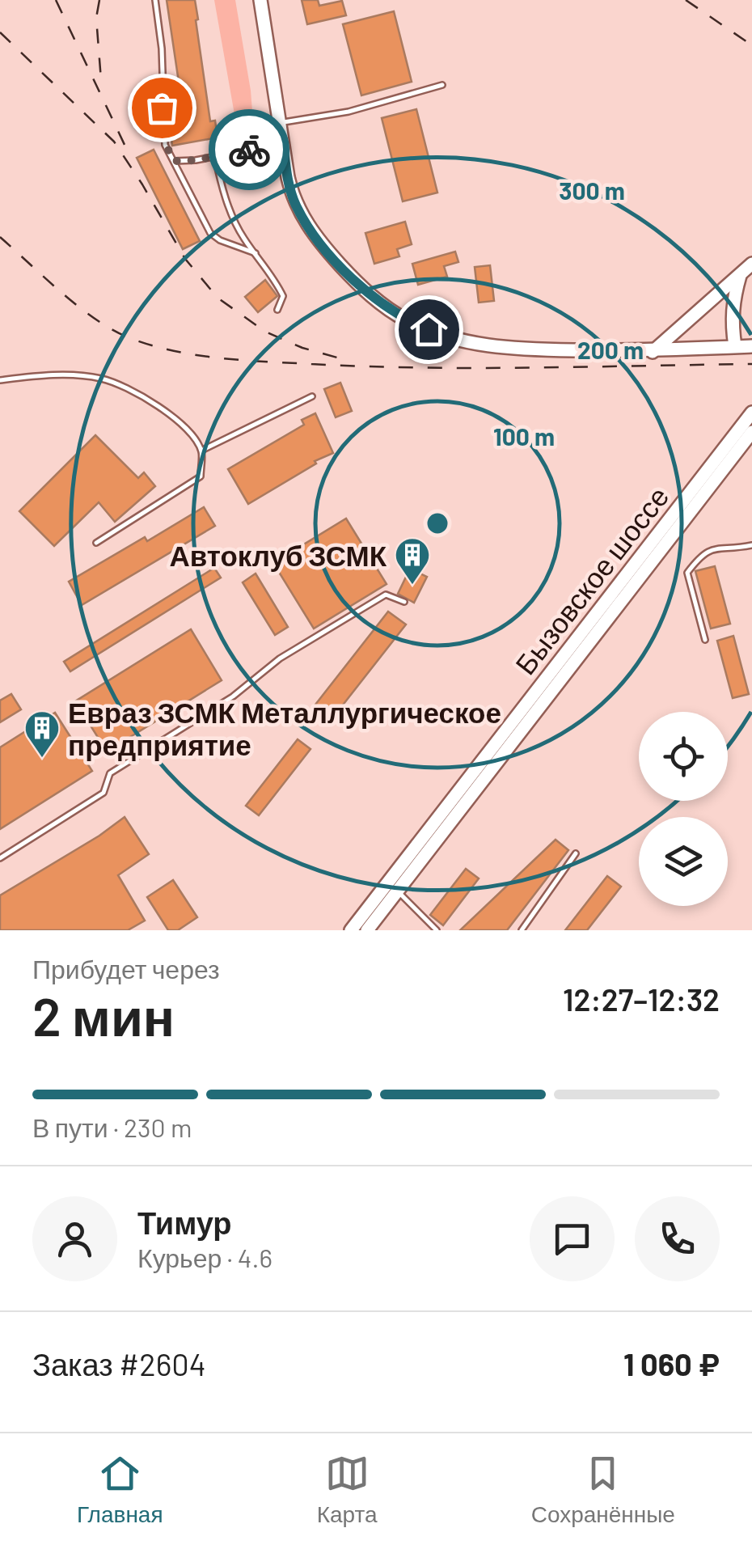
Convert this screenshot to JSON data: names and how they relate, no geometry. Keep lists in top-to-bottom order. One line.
{"streets":{"main road":["Бызовское шоссе"]},"places":{"building":["Автоклуб ЗСМК","Евраз ЗСМК Металлургическое предприятие"]},"page":{"heading":["2 мин","Прибудет через","12:27–12:32"],"panel":["Тимур","Курьер · 4.6","Заказ #2604","1 060 ₽"],"bar":"В пути · 230 m","tabs":["Главная","Карта","Сохранённые"]},"rings":["300 m","200 m","100 m"]}
